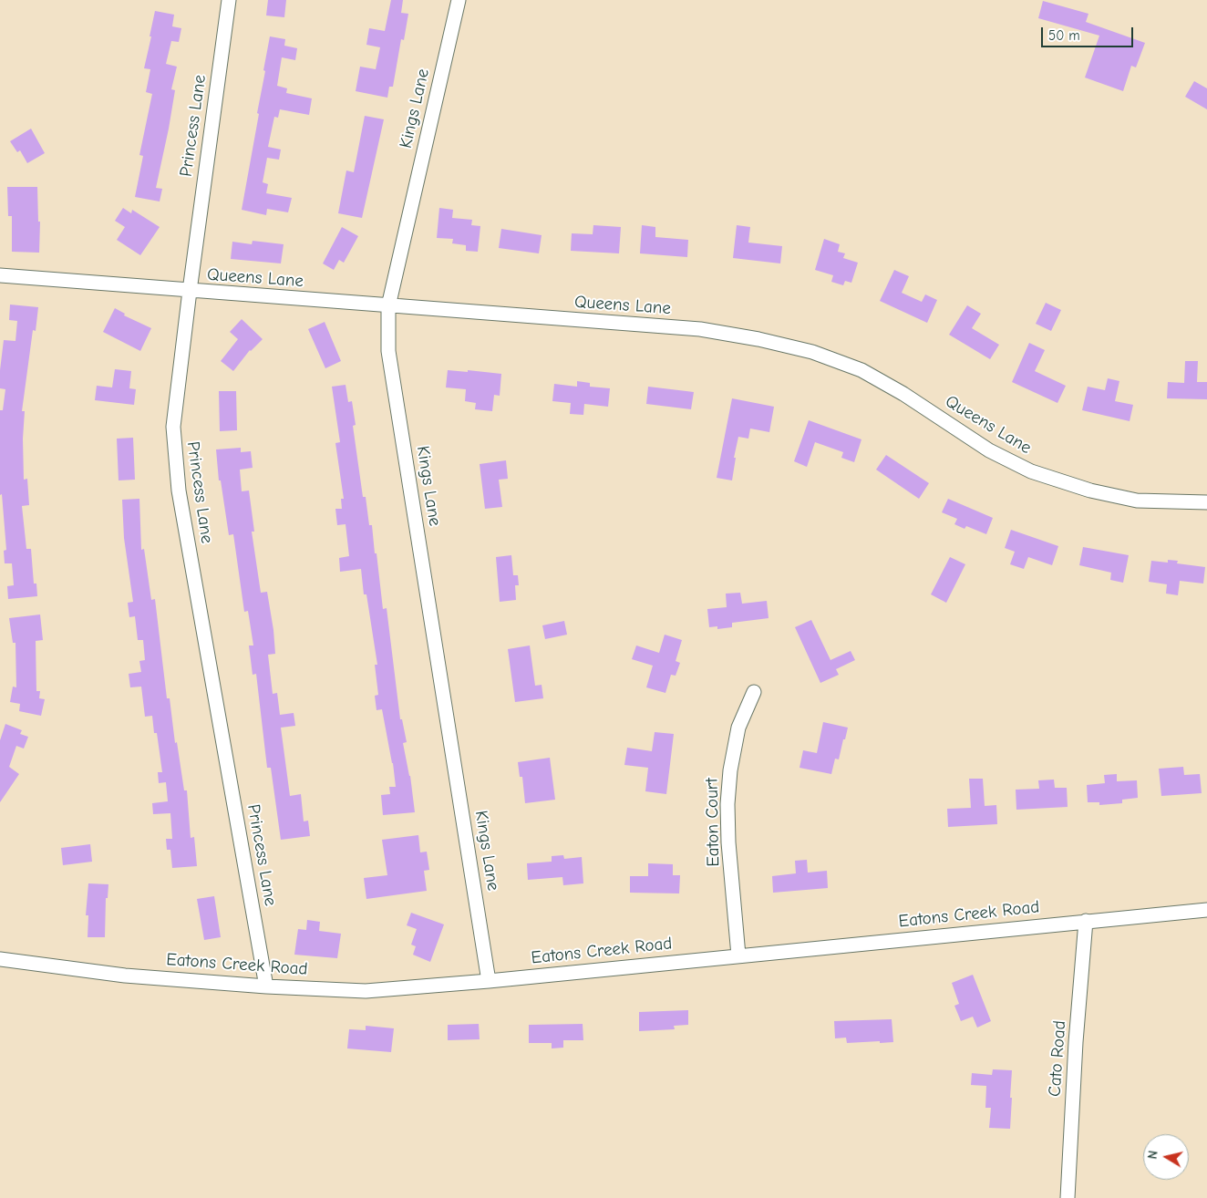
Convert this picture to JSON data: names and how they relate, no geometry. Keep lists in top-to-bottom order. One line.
{"streets":{"street":["Kings Lane","Princess Lane","Queens Lane","Eaton Court","Eatons Creek Road","Cato Road"]},"crossings":[["Kings Lane","Queens Lane"],["Kings Lane","Eatons Creek Road"],["Princess Lane","Queens Lane"],["Princess Lane","Eatons Creek Road"],["Eaton Court","Eatons Creek Road"],["Eatons Creek Road","Cato Road"]],"scale_bar":"50 m","north":"left"}
